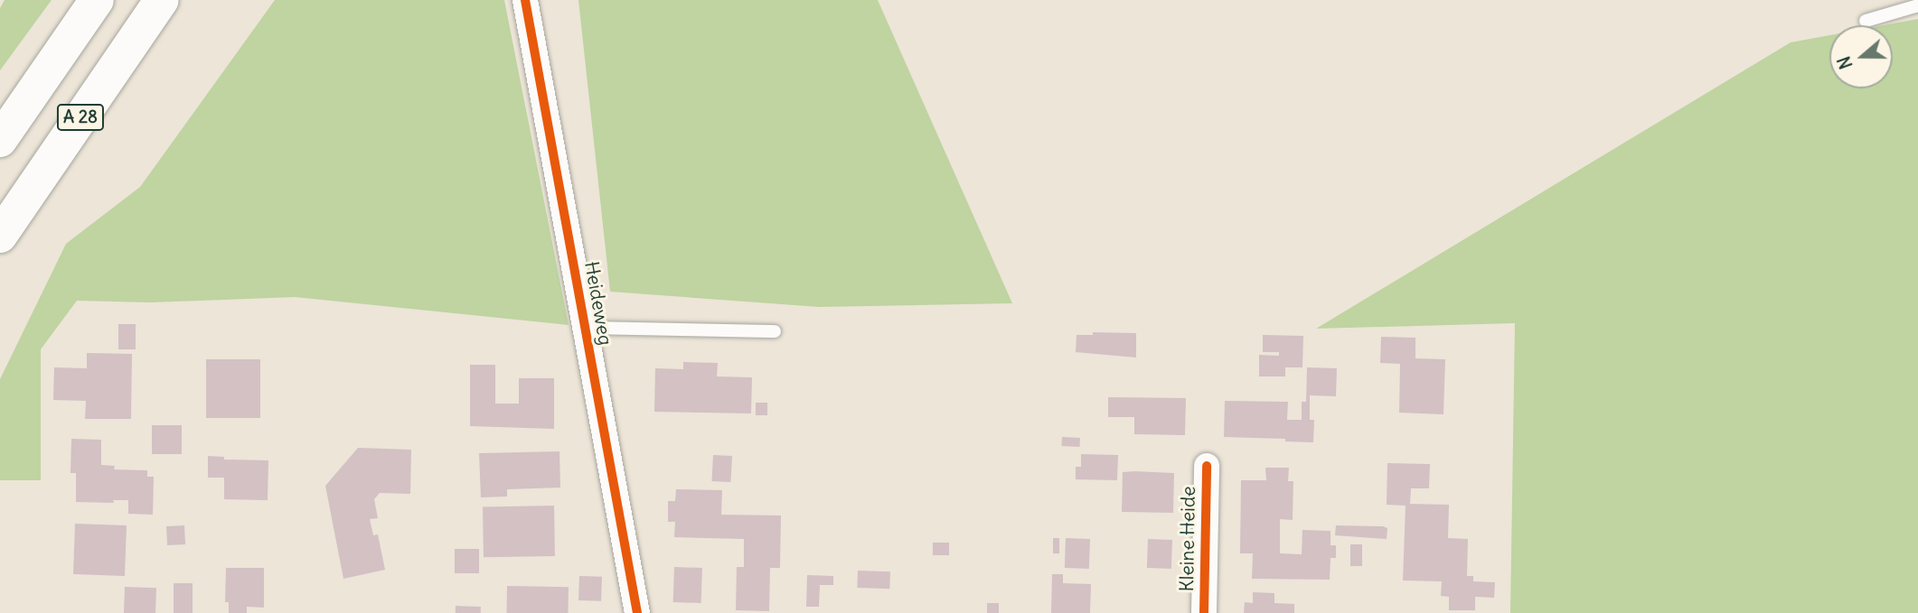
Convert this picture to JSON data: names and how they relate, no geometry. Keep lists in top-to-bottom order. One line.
{"streets":{"highway":["A 28"],"street":["Heideweg","Kleine Heide"]},"north":"left"}
